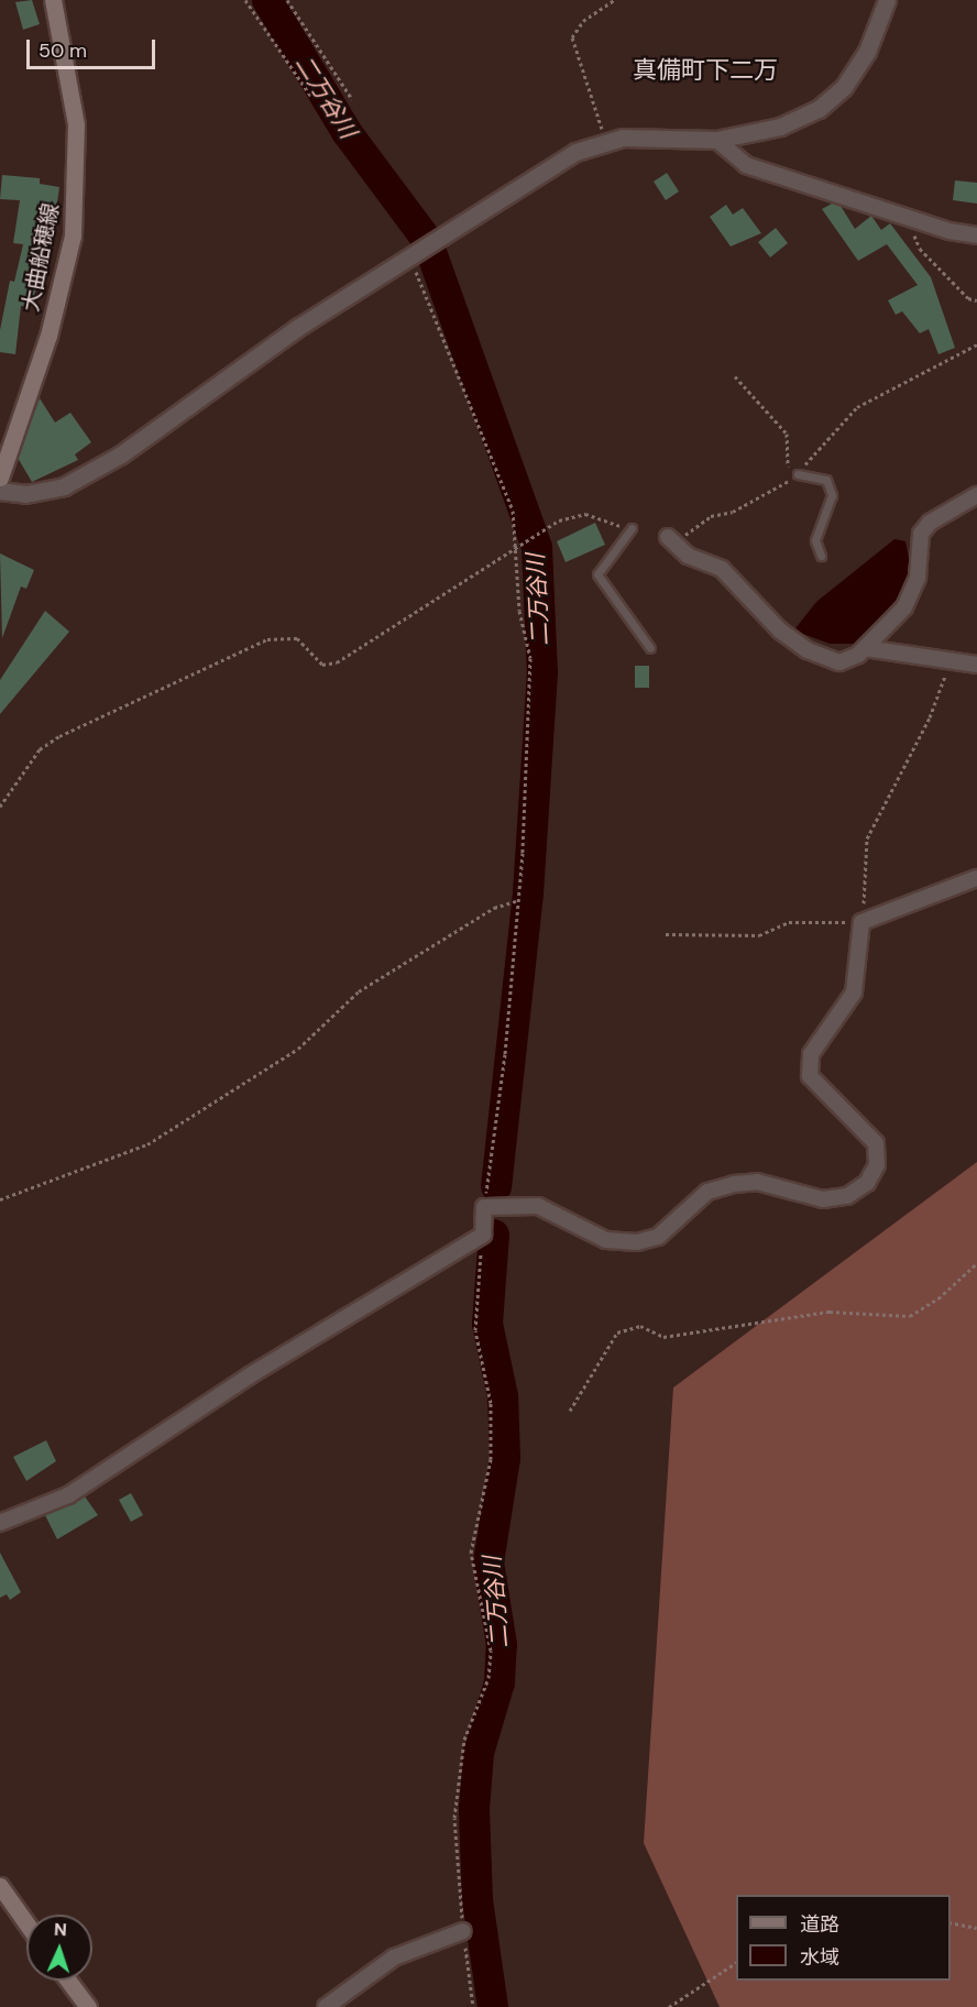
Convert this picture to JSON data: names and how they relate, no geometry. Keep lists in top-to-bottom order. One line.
{"streets":{"main road":["大曲船穂線"]},"districts":["真備町下二万"],"water":["二万谷川"],"legend":["道路","水域"],"scale_bar":"50 m","north":"top"}
